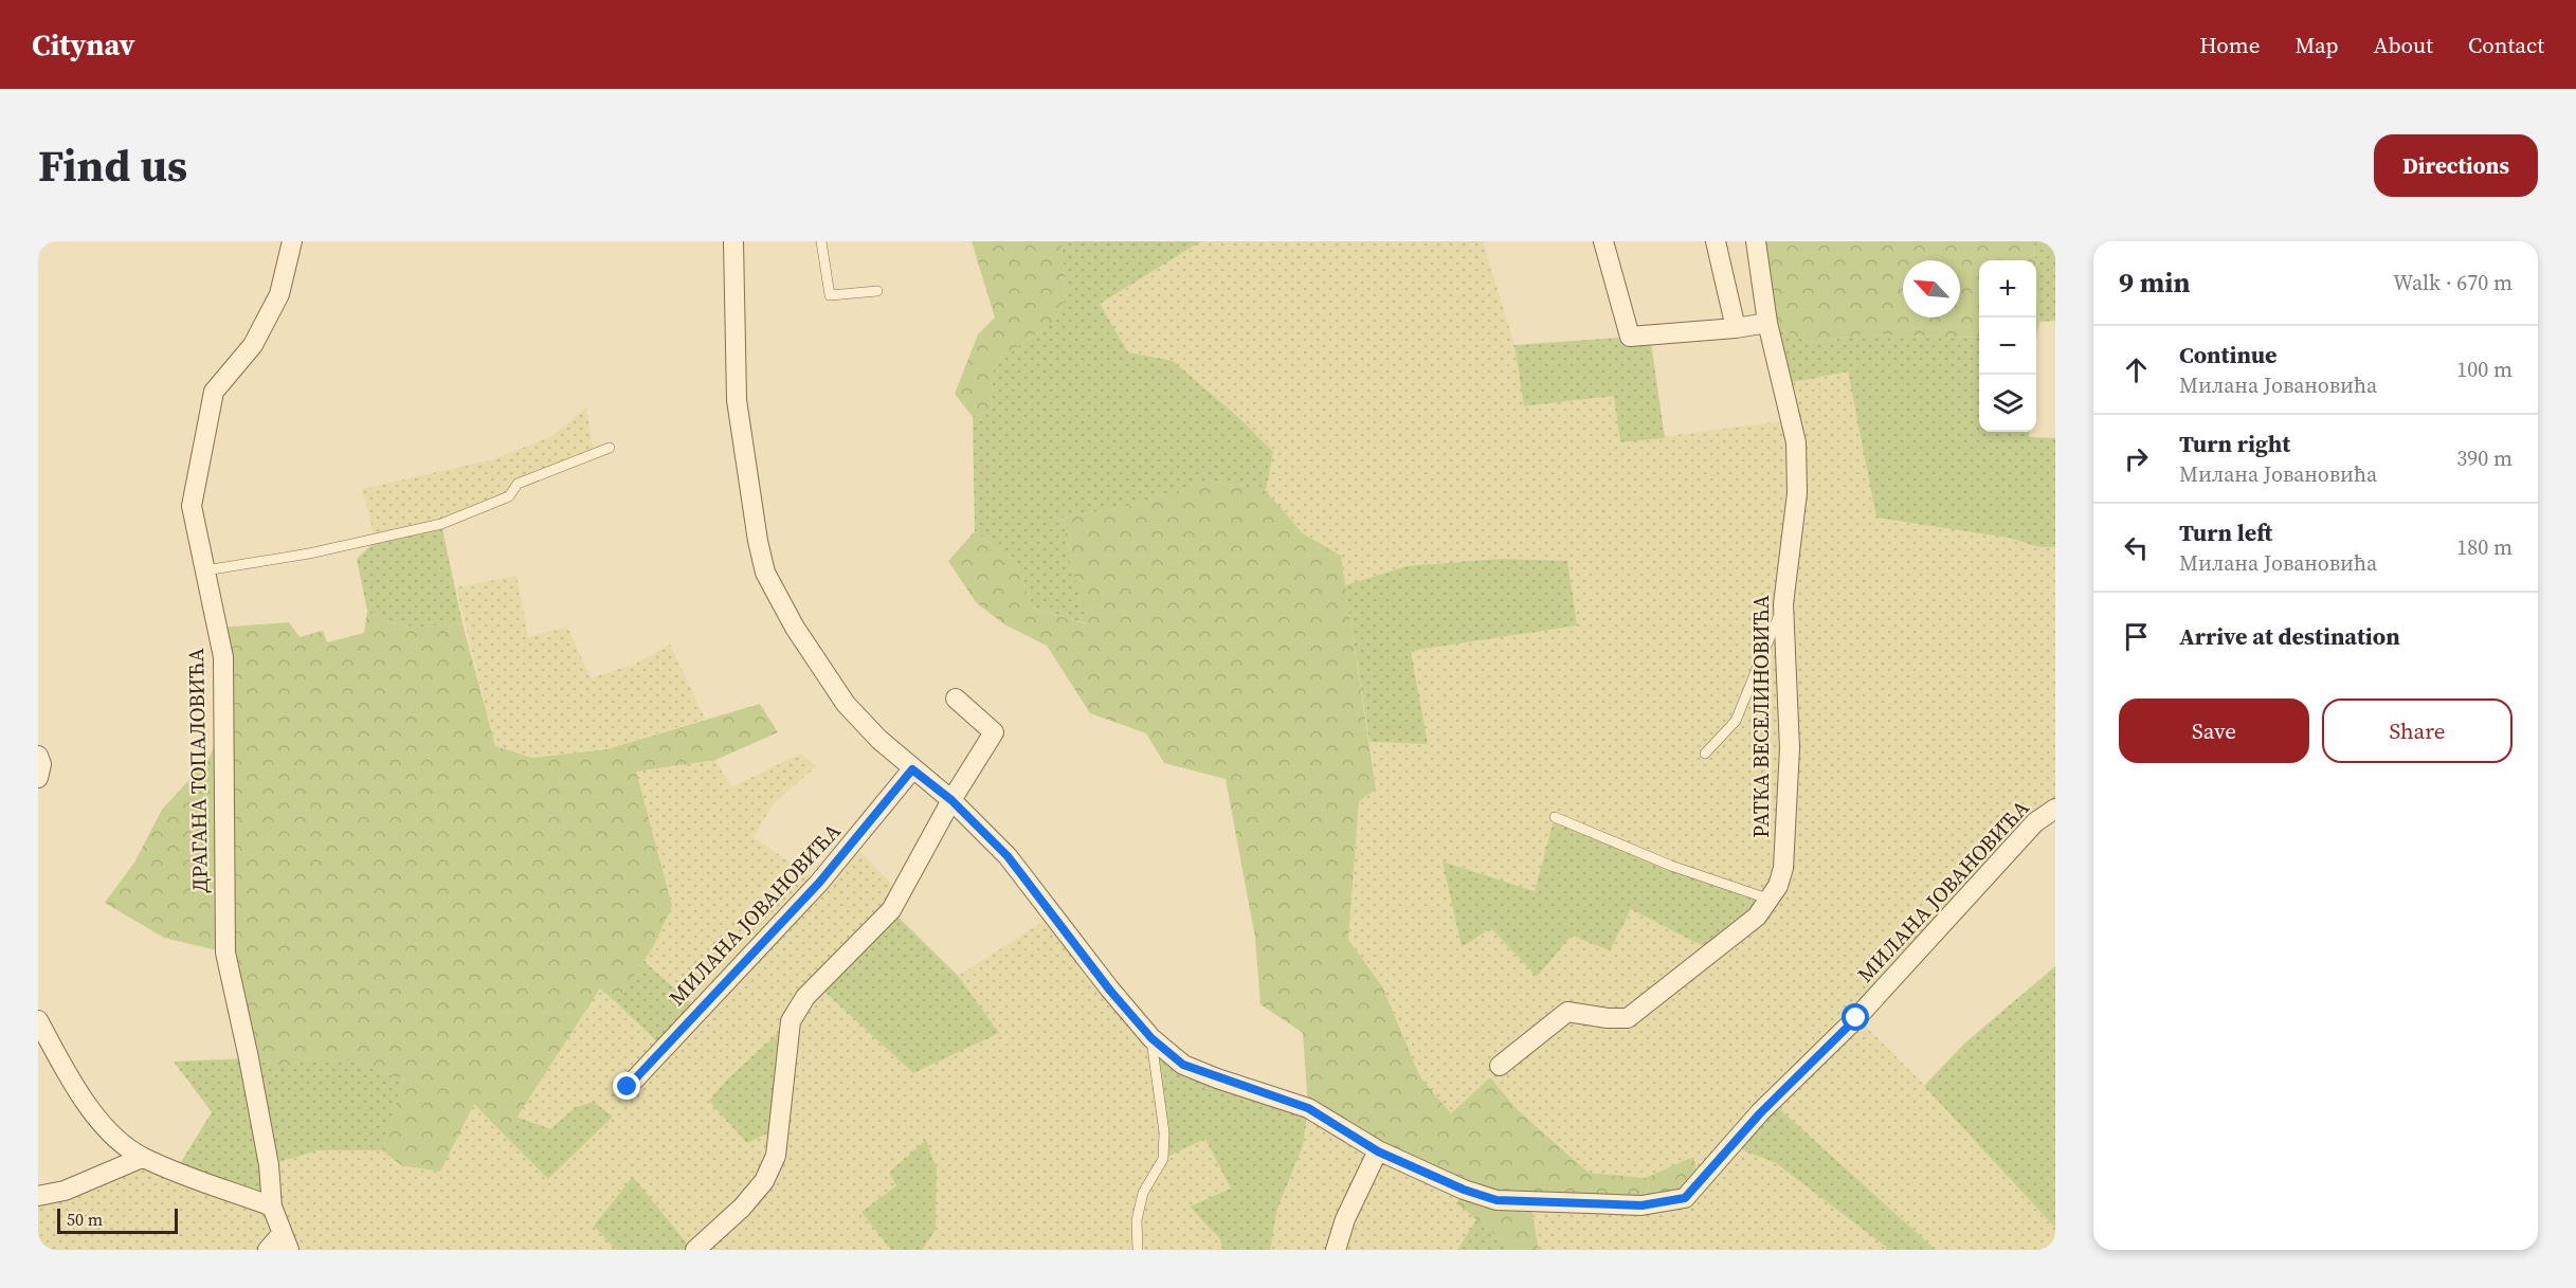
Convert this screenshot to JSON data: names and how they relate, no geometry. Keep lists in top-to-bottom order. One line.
{"streets":{"street":["РАТКА ВЕСЕЛИНОВИЋА","ДРАГАНА ТОПАЛОВИЋА","МИЛАНА ЈОВАНОВИЋА"]},"scale_bar":"50 m","north":"top left","page":{"header":"Citynav","nav":["Home","Map","About","Contact"],"title":"Find us","buttons":["Directions",["Save","Share"]],"heading":["9 min","Walk · 670 m"],"map_buttons":["+","−"],"list":[["Continue","Милана Јовановића","100 m"],["Turn right","Милана Јовановића","390 m"],["Turn left","Милана Јовановића","180 m"],"Arrive at destination"],"scale":"50 m"}}
